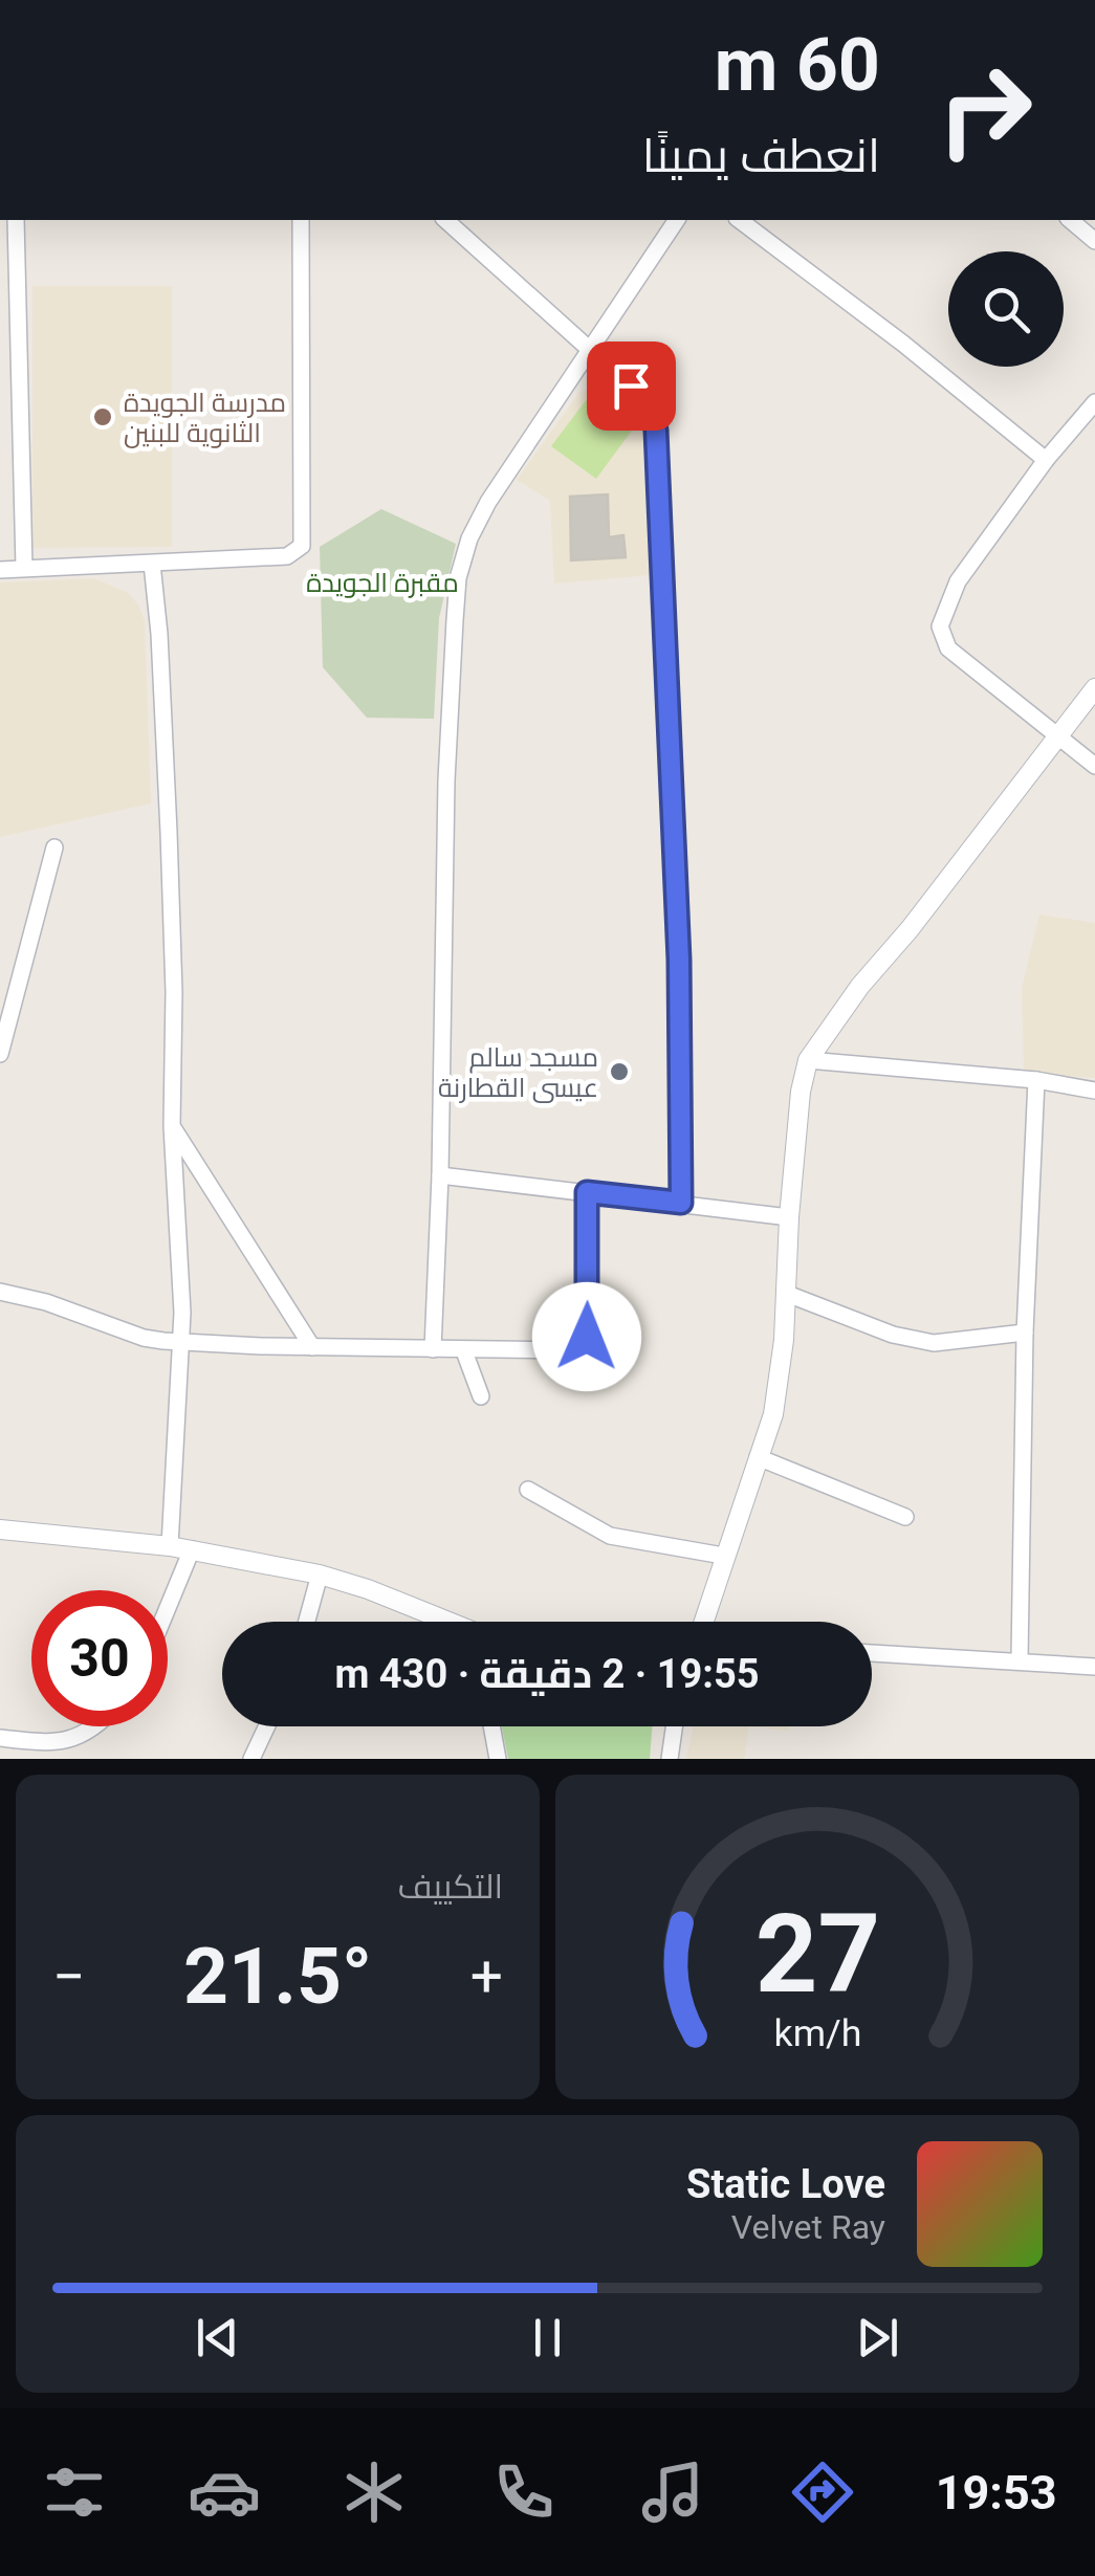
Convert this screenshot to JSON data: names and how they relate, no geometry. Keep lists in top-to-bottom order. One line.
{"parks":["مقبرة الجويدة"],"places":["مدرسة الجويدة الثانوية للبنين","مسجد سالم عيسى القطارنة"],"page":{"turn":["60 m","انعطف يمينًا"],"limit":"30","trip":"19:55 · 2 دقيقة · 430 m","tile":"التكييف","heat":["−","21.5°","+"],"song":["Static Love","Velvet Ray"],"tabs":"19:53","gauge":["27","km/h"]}}
